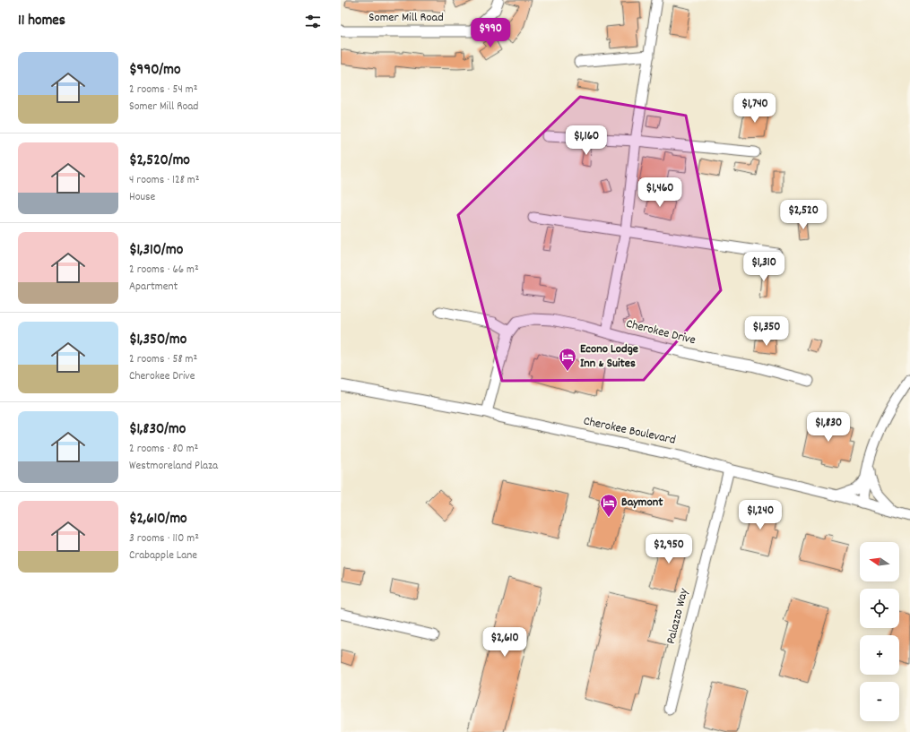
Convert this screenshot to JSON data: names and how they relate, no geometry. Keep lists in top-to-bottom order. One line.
{"streets":{"street":["Somer Mill Road","Cherokee Drive","Cherokee Boulevard","Palazzo Way"]},"crossings":[["Cherokee Boulevard","Palazzo Way"]],"places":{"hotel":["Econo Lodge Inn & Suites","Baymont"]},"north":"left","page":{"heading":"11 homes","price":["$990","$1,740","$1,160","$1,460","$2,520","$1,310","$1,350","$1,830","$1,240","$2,950","$2,610"],"list":[{"name":"$990/mo","note":"2 rooms · 54 m² · Somer Mill Road"},{"name":"$2,520/mo","note":"4 rooms · 128 m² · House"},{"name":"$1,310/mo","note":"2 rooms · 66 m² · Apartment"},{"name":"$1,350/mo","note":"2 rooms · 58 m² · Cherokee Drive"},{"name":"$1,830/mo","note":"2 rooms · 80 m² · Westmoreland Plaza"},{"name":"$2,610/mo","note":"3 rooms · 110 m² · Crabapple Lane"}],"map_buttons":["+","−"]}}
